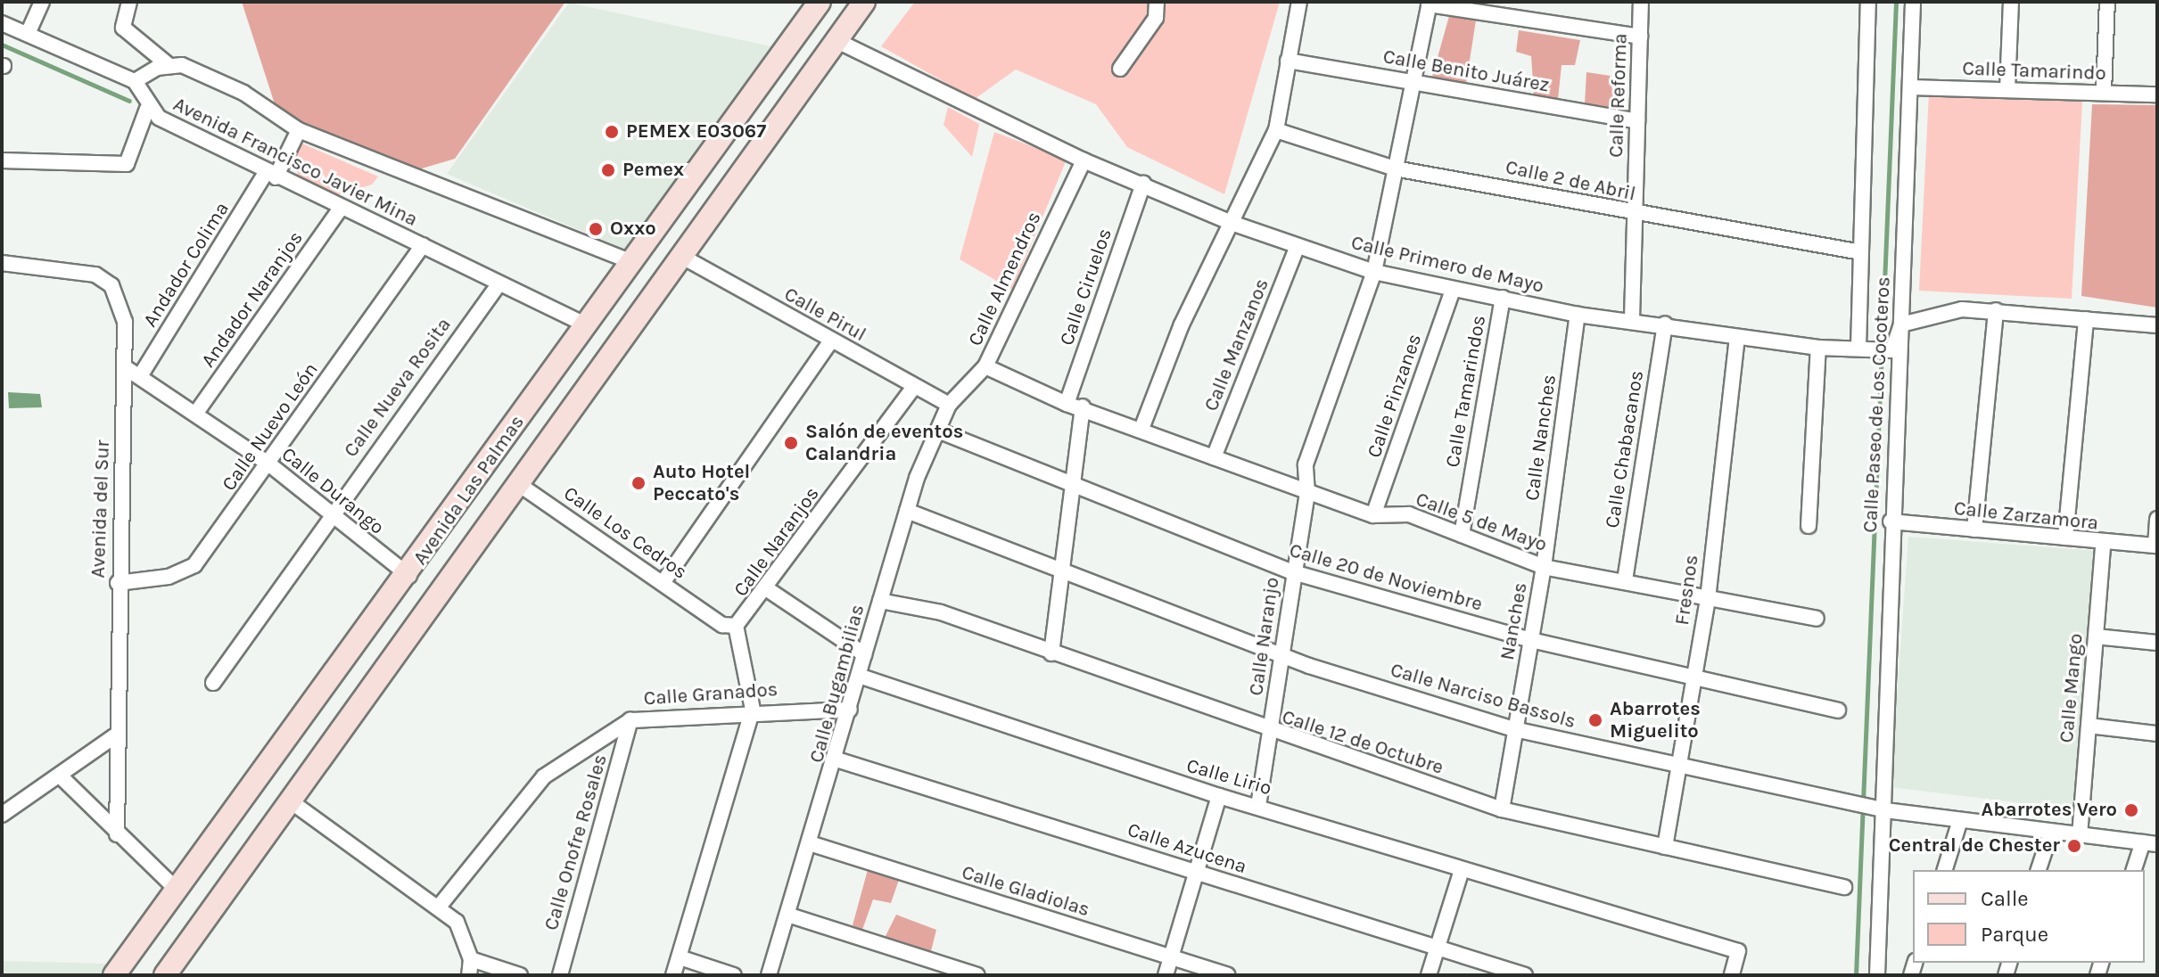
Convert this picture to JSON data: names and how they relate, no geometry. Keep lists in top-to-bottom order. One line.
{"streets":{"main road":["Avenida Las Palmas"],"street":["Calle Benito Juárez","Calle Tamarindo","Calle Reforma","Avenida Francisco Javier Mina","Calle 2 de Abril","Andador Colima","Calle Primero de Mayo","Calle Almendros","Calle Ciruelos","Andador Naranjos","Calle Pirul","Calle Manzanos","Calle Nueva Rosita","Calle Tamarindos","Calle Pinzanes","Calle Paseo de Los Cocoteros","Calle Nuevo León","Calle Nanches","Calle Chabacanos","Calle Durango","Avenida del Sur","Calle Zarzamora","Calle 5 de Mayo","Calle Los Cedros","Calle Naranjos","Calle 20 de Noviembre","Fresnos","Nanches","Calle Naranjo","Calle Bugambilias","Calle Mango","Calle Granados","Calle Narciso Bassols","Calle 12 de Octubre","Calle Lirio","Calle Onofre Rosales","Calle Azucena","Calle Gladiolas"]},"crossings":[["Calle Benito Juárez","Calle Reforma"],["Calle Benito Juárez","Calle Naranjo"],["Calle Tamarindo","Calle Paseo de Los Cocoteros"],["Calle Reforma","Calle 2 de Abril"],["Calle Reforma","Calle Primero de Mayo"],["Avenida Francisco Javier Mina","Andador Colima"],["Avenida Francisco Javier Mina","Andador Naranjos"],["Avenida Francisco Javier Mina","Calle Nueva Rosita"],["Avenida Francisco Javier Mina","Calle Nuevo León"],["Avenida Francisco Javier Mina","Avenida Las Palmas"],["Calle 2 de Abril","Calle Naranjo"],["Andador Colima","Calle Durango"],["Calle Primero de Mayo","Calle Almendros"],["Calle Primero de Mayo","Calle Ciruelos"],["Calle Primero de Mayo","Calle Manzanos"],["Calle Primero de Mayo","Calle Tamarindos"],["Calle Primero de Mayo","Calle Pinzanes"],["Calle Primero de Mayo","Calle Paseo de Los Cocoteros"],["Calle Primero de Mayo","Calle Nanches"],["Calle Primero de Mayo","Calle Chabacanos"],["Calle Primero de Mayo","Avenida Las Palmas"],["Calle Primero de Mayo","Fresnos"],["Calle Primero de Mayo","Calle Naranjo"],["Calle Almendros","Calle Pirul"],["Calle Almendros","Calle 5 de Mayo"],["Calle Almendros","Calle Bugambilias"],["Calle Ciruelos","Calle 5 de Mayo"],["Andador Naranjos","Calle Durango"],["Calle Pirul","Avenida Las Palmas"],["Calle Pirul","Calle Naranjos"],["Calle Pirul","Calle Bugambilias"],["Calle Manzanos","Calle 5 de Mayo"],["Calle Nueva Rosita","Calle Durango"],["Calle Tamarindos","Calle 5 de Mayo"],["Calle Pinzanes","Calle 5 de Mayo"],["Calle Paseo de Los Cocoteros","Calle Zarzamora"],["Calle Paseo de Los Cocoteros","Calle Narciso Bassols"],["Calle Nuevo León","Calle Durango"],["Calle Nuevo León","Avenida del Sur"],["Calle Nanches","Calle 5 de Mayo"],["Calle Nanches","Nanches"],["Calle Chabacanos","Calle 5 de Mayo"],["Avenida Las Palmas","Calle Durango"],["Avenida Las Palmas","Calle Los Cedros"],["Calle Durango","Avenida del Sur"],["Calle Zarzamora","Calle Mango"],["Calle 5 de Mayo","Fresnos"],["Calle 5 de Mayo","Nanches"],["Calle 5 de Mayo","Calle Naranjo"],["Calle Los Cedros","Calle Naranjos"],["Calle 20 de Noviembre","Fresnos"],["Calle 20 de Noviembre","Nanches"],["Calle 20 de Noviembre","Calle Naranjo"],["Calle 20 de Noviembre","Calle Bugambilias"],["Fresnos","Calle Narciso Bassols"],["Fresnos","Calle 12 de Octubre"],["Nanches","Calle Narciso Bassols"],["Nanches","Calle 12 de Octubre"],["Calle Naranjo","Calle Narciso Bassols"],["Calle Naranjo","Calle 12 de Octubre"],["Calle Naranjo","Calle Lirio"],["Calle Bugambilias","Calle Granados"],["Calle Bugambilias","Calle Narciso Bassols"],["Calle Bugambilias","Calle 12 de Octubre"],["Calle Bugambilias","Calle Lirio"],["Calle Bugambilias","Calle Azucena"],["Calle Bugambilias","Calle Gladiolas"],["Calle Mango","Calle Narciso Bassols"],["Calle Granados","Calle Onofre Rosales"]],"places":["PEMEX E03067","Pemex","Oxxo","Salón de eventos Calandria","Auto Hotel Peccato's","Abarrotes Miguelito","Abarrotes Vero","Central de Chester"],"legend":["Calle","Parque"]}
